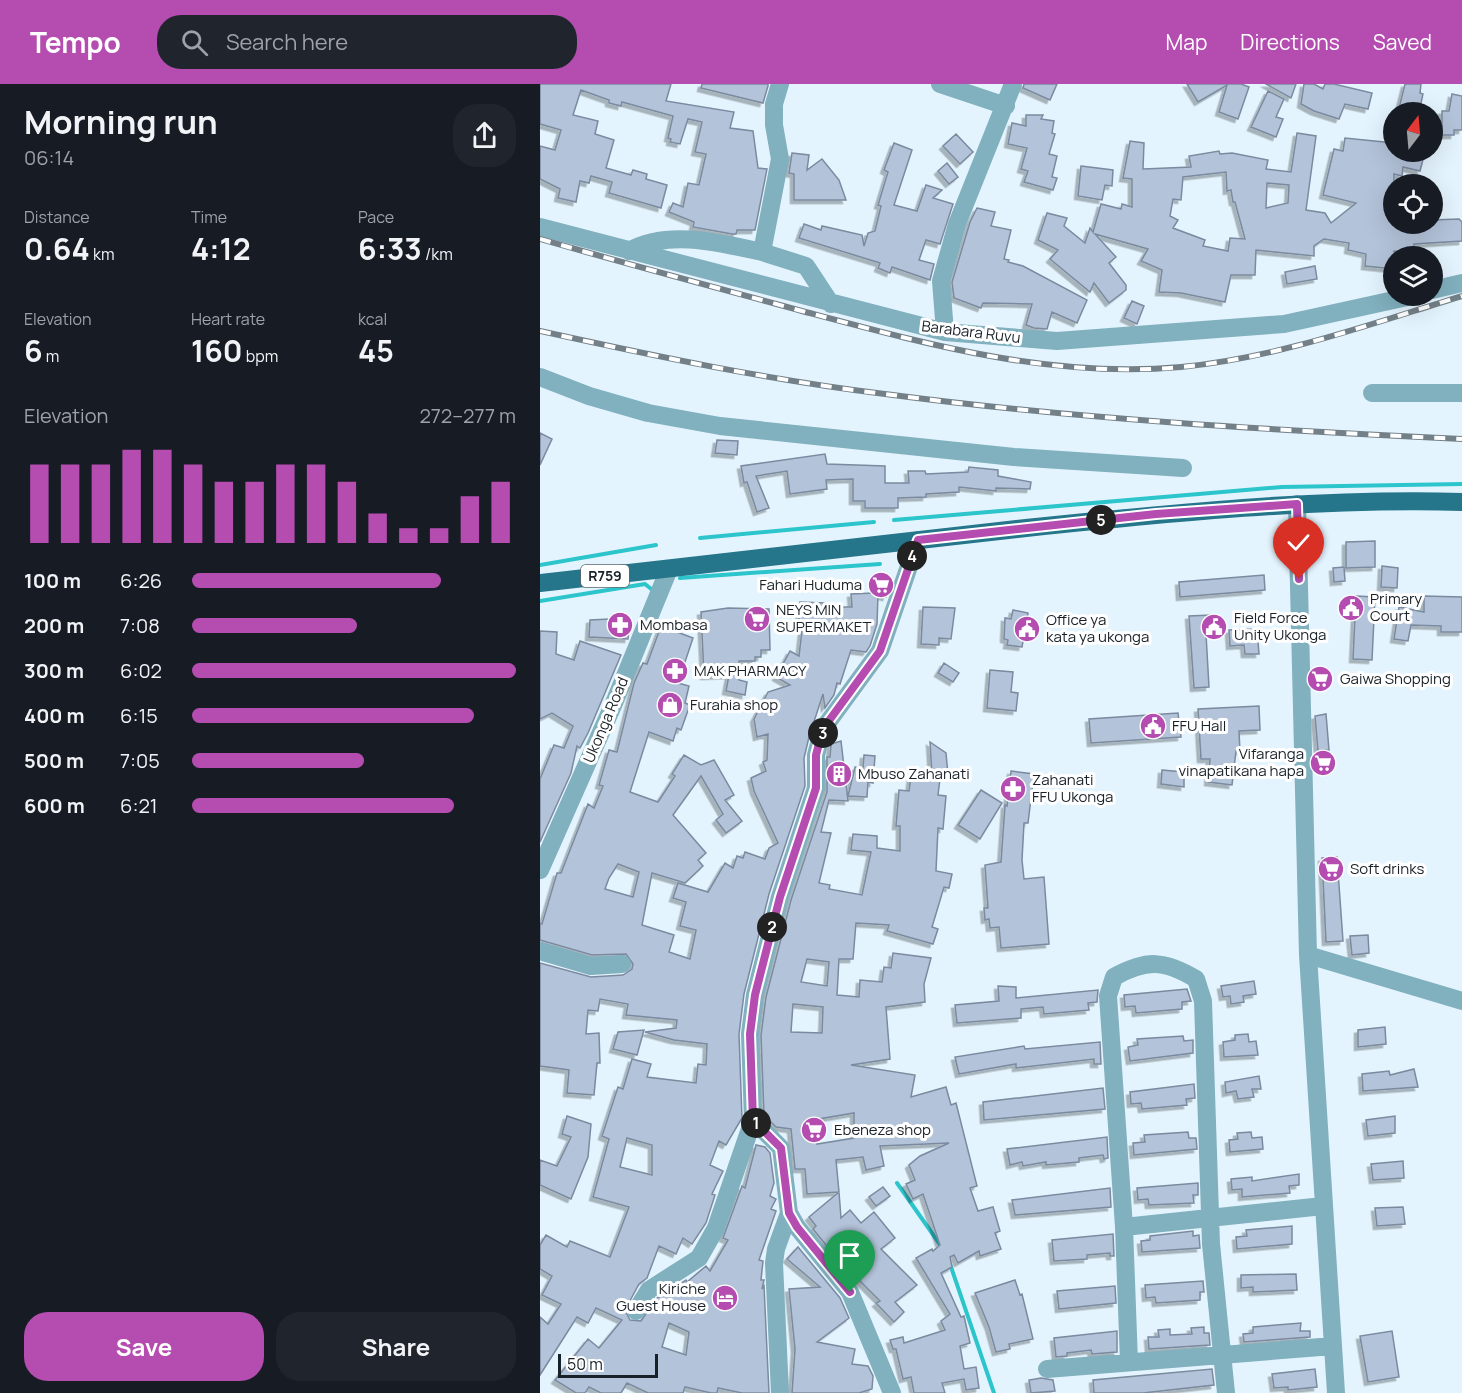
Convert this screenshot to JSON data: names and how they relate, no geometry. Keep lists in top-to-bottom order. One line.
{"streets":{"main road":["R759"],"street":["Barabara Ruvu","Ukonga Road"]},"crossings":[["R759","Ukonga Road"]],"places":{"supermarket":["Fahari Huduma","NEYS MIN SUPERMAKET","Gaiwa Shopping","Vifaranga vinapatikana hapa","Soft drinks","Ebeneza shop"],"public building":["Primary Court","Field Force Unity Ukonga","Office ya kata ya ukonga","FFU Hall"],"pharmacy":["Mombasa","MAK PHARMACY","Zahanati FFU Ukonga"],"shop":["Furahia shop"],"building":["Mbuso Zahanati"],"hotel":["Kiriche Guest House"]},"scale_bar":"50 m","north":"top","page":{"header":"Tempo","search":"Search here","nav":["Map","Directions","Saved"],"heading":["Morning run","06:14"],"stats":[["Distance","0.64 km"],["Time","4:12"],["Pace","6:33 /km"],["Elevation","6 m"],["Heart rate","160 bpm"],["kcal","45"]],"chart":["Elevation","272–277 m"],"pins":["5","4","3","2","1"],"list":[{"name":"100 m","note":"6:26"},{"name":"200 m","note":"7:08"},{"name":"300 m","note":"6:02"},{"name":"400 m","note":"6:15"},{"name":"500 m","note":"7:05"},{"name":"600 m","note":"6:21"}],"buttons":["Save","Share"],"scale":"50 m"}}
